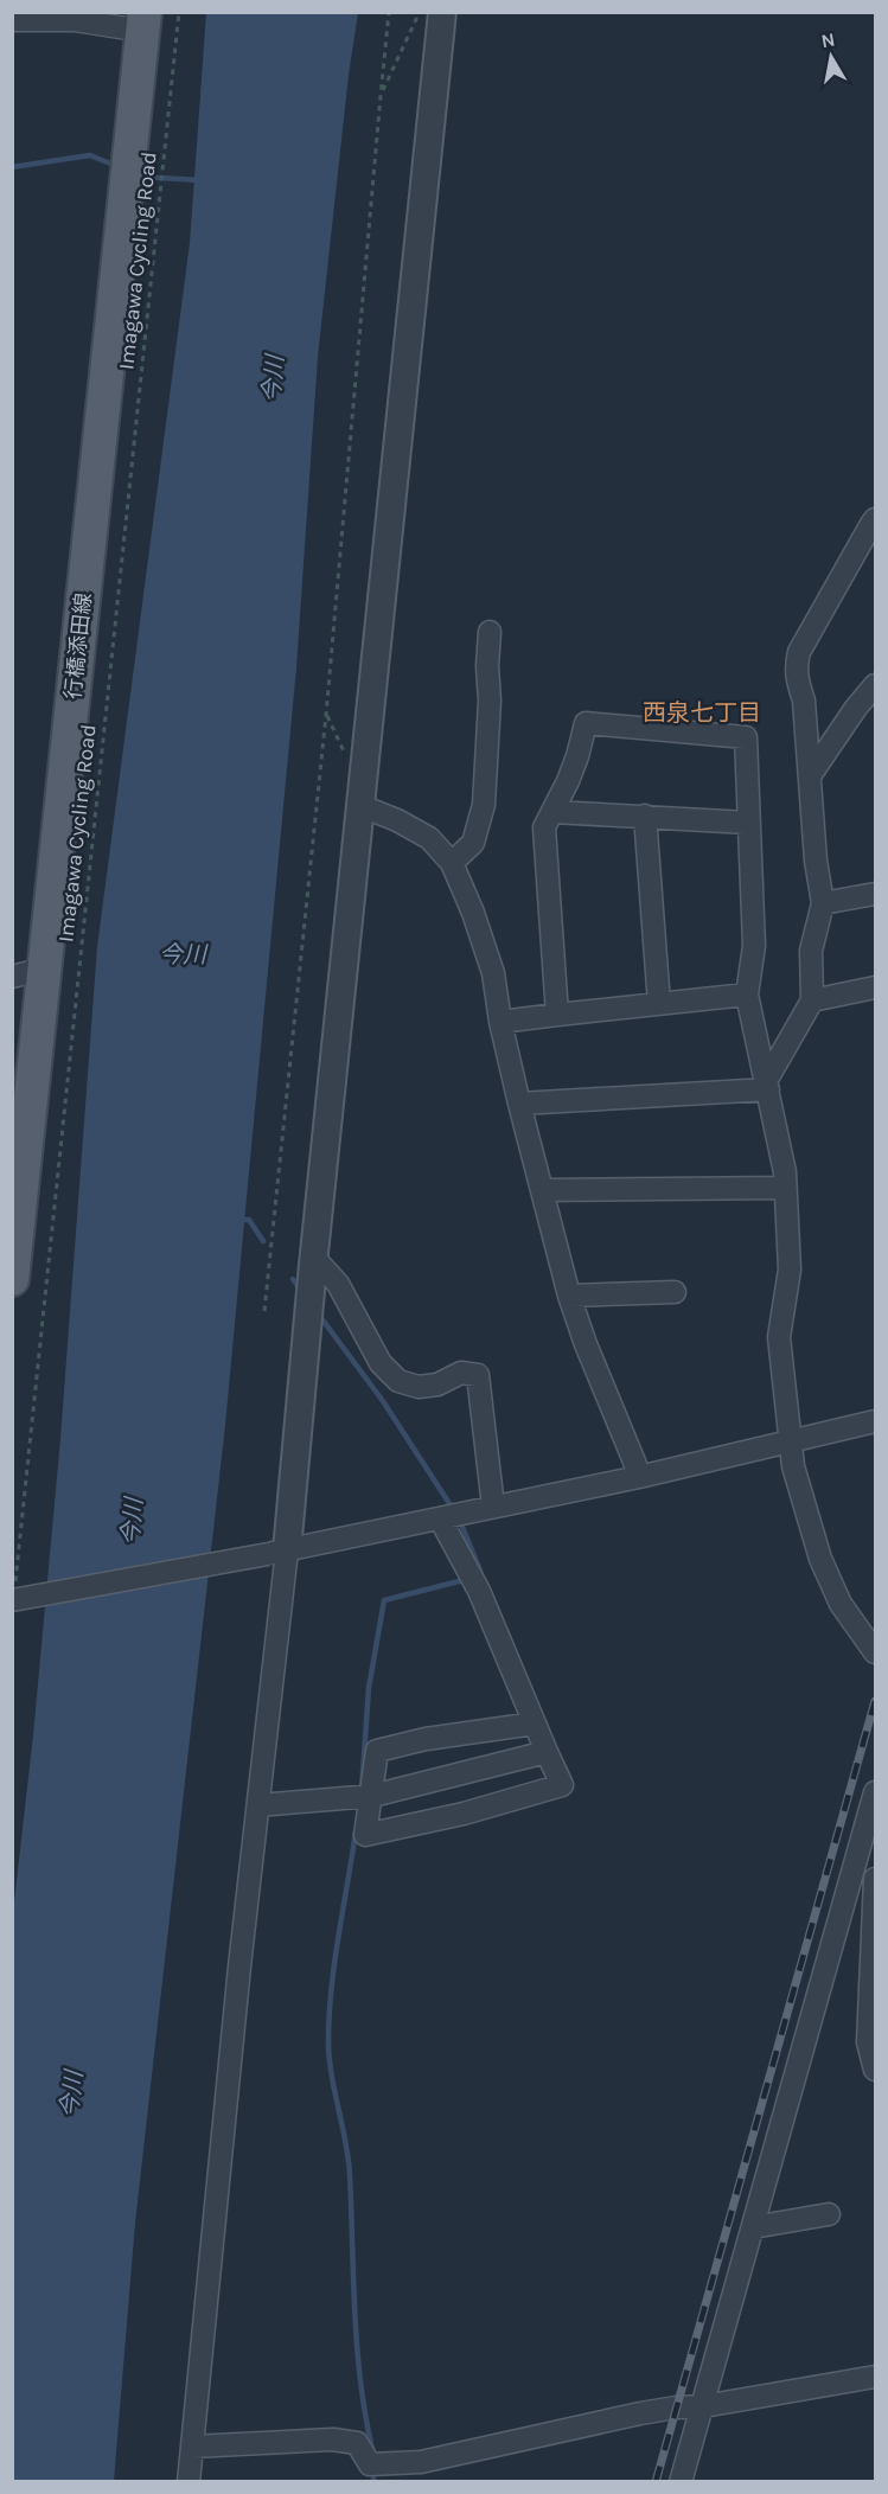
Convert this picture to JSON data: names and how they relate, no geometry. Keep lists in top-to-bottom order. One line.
{"streets":{"main road":["行橋添田線"],"path":["Imagawa Cycling Road"]},"districts":["西泉七丁目"],"water":["今川"],"north":"top"}
